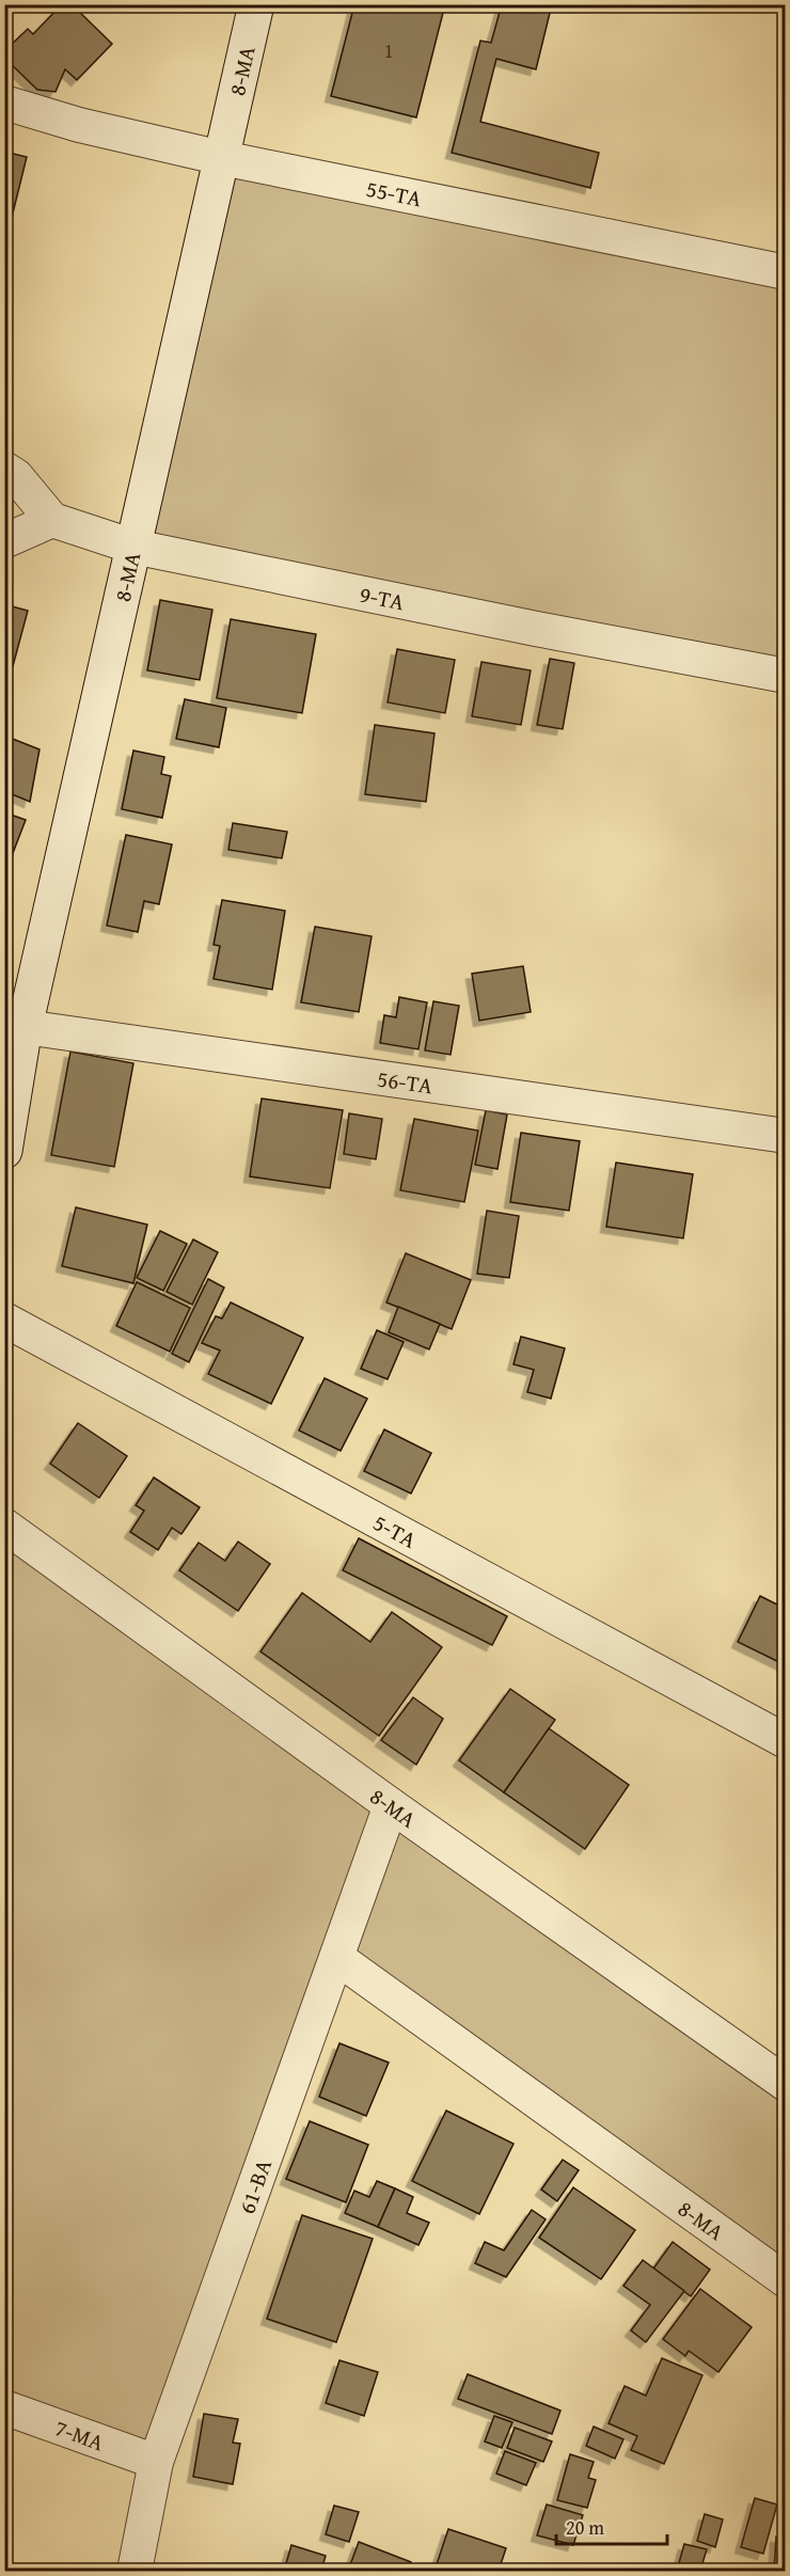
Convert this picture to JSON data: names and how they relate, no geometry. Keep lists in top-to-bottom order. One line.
{"streets":{"street":["8-МА","55-ТА","9-ТА","56-ТА","5-ТА","61-ВА","7-МА"]},"crossings":[["8-МА","55-ТА"],["8-МА","9-ТА"],["8-МА","56-ТА"],["8-МА","61-ВА"],["61-ВА","7-МА"]],"house_numbers":["1"],"scale_bar":"20 m"}
